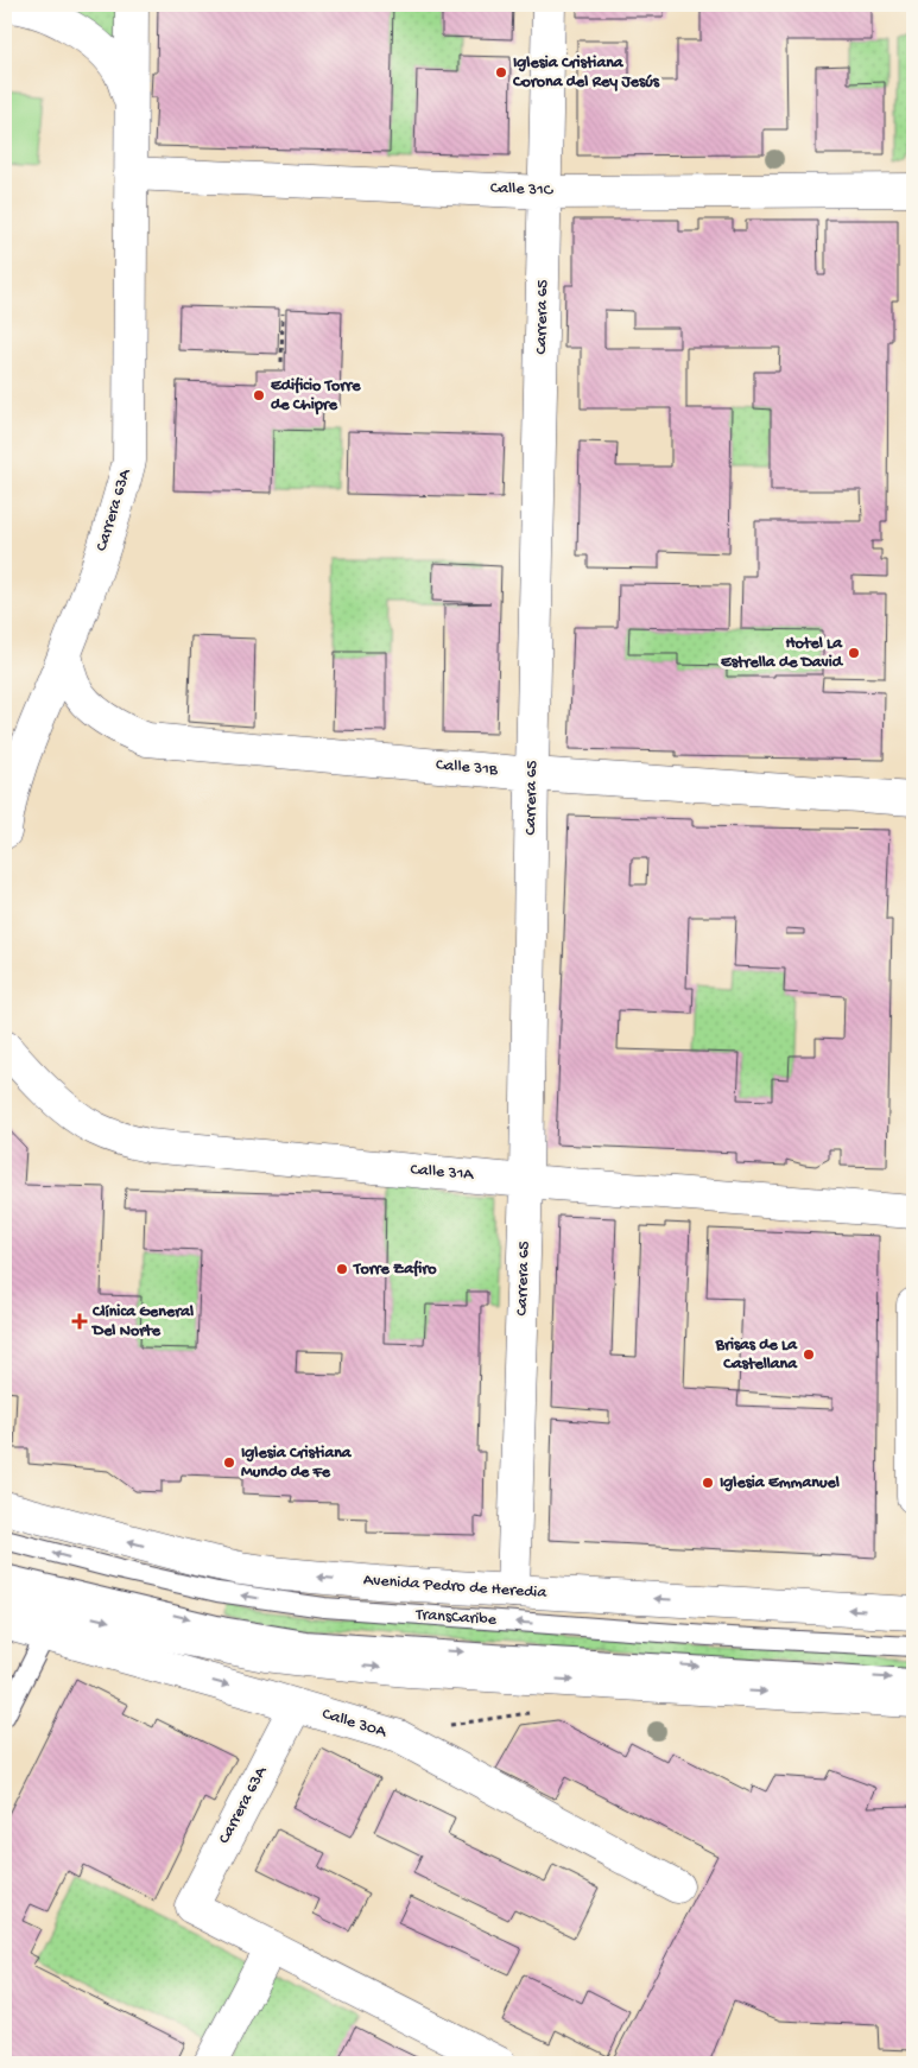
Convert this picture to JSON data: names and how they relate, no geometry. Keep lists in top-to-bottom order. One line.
{"streets":{"main road":["Calle 31C","Carrera 65","Carrera 63A","Calle 31B","Calle 31A","Avenida Pedro de Heredia","Calle 30A"],"lane":["TransCaribe"]},"crossings":[["Calle 31C","Carrera 65"],["Calle 31C","Carrera 63A"],["Carrera 65","Calle 31B"],["Carrera 65","Calle 31A"],["Carrera 65","Avenida Pedro de Heredia"],["Carrera 63A","Calle 31B"],["Carrera 63A","Calle 30A"]],"places":{"other":["Iglesia Cristiana Corona del Rey Jesús","Edificio Torre de Chipre","Hotel La Estrella de David","Torre Zafiro","Brisas de La Castellana","Iglesia Cristiana Mundo de Fe","Iglesia Emmanuel"],"health":["Clínica General Del Norte"]}}
